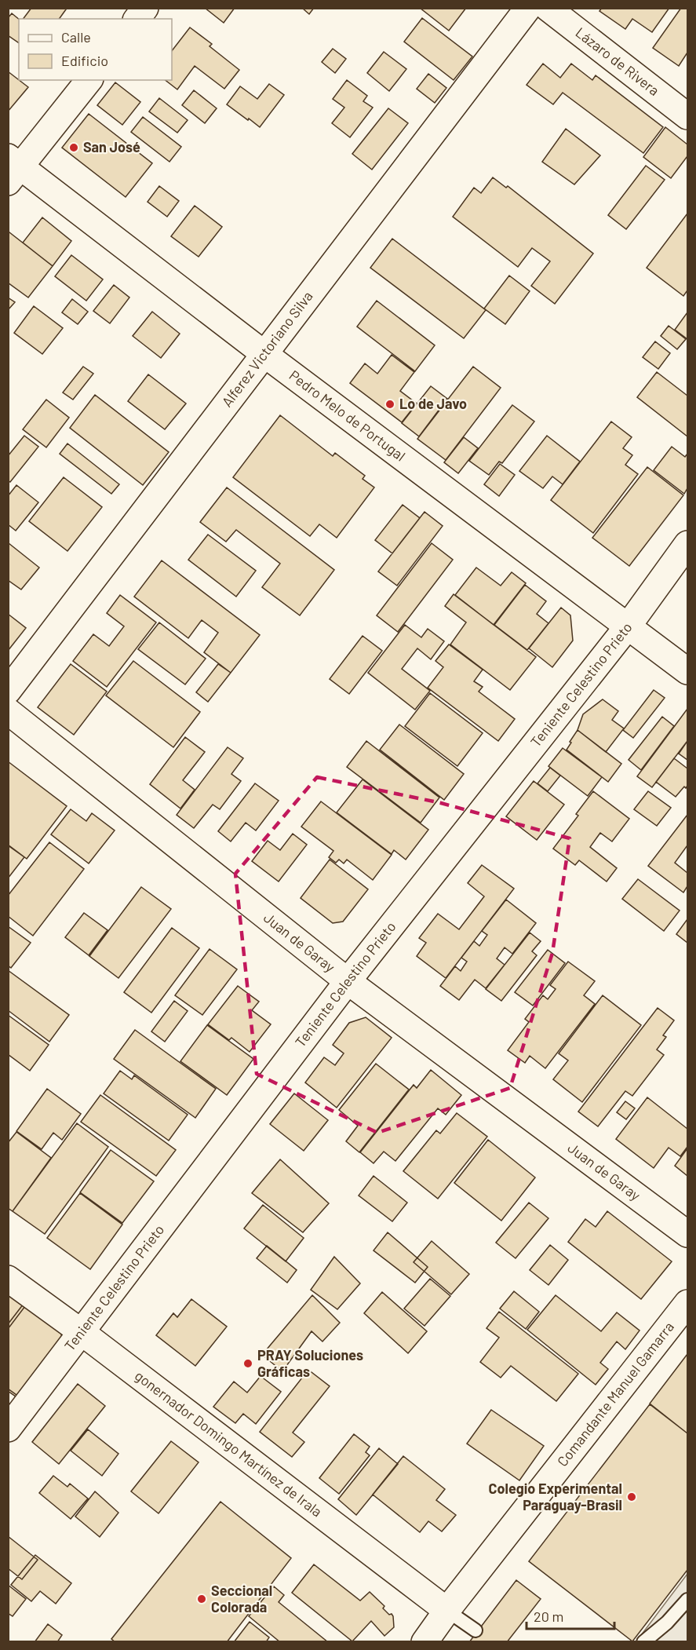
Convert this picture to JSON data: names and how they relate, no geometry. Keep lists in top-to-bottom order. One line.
{"streets":{"street":["Lázaro de Rivera","Alferez Victoriano Silva","Pedro Melo de Portugal","Teniente Celestino Prieto","Juan de Garay","Comandante Manuel Gamarra","gonernador Domingo Martínez de Irala"]},"crossings":[["Alferez Victoriano Silva","Pedro Melo de Portugal"],["Pedro Melo de Portugal","Teniente Celestino Prieto"],["Teniente Celestino Prieto","Juan de Garay"],["Teniente Celestino Prieto","gonernador Domingo Martínez de Irala"],["Comandante Manuel Gamarra","gonernador Domingo Martínez de Irala"]],"places":["San José","Lo de Javo","PRAY Soluciones Gráficas","Colegio Experimental Paraguay-Brasil","Seccional Colorada"],"legend":["Calle","Edificio"],"scale_bar":"20 m"}
